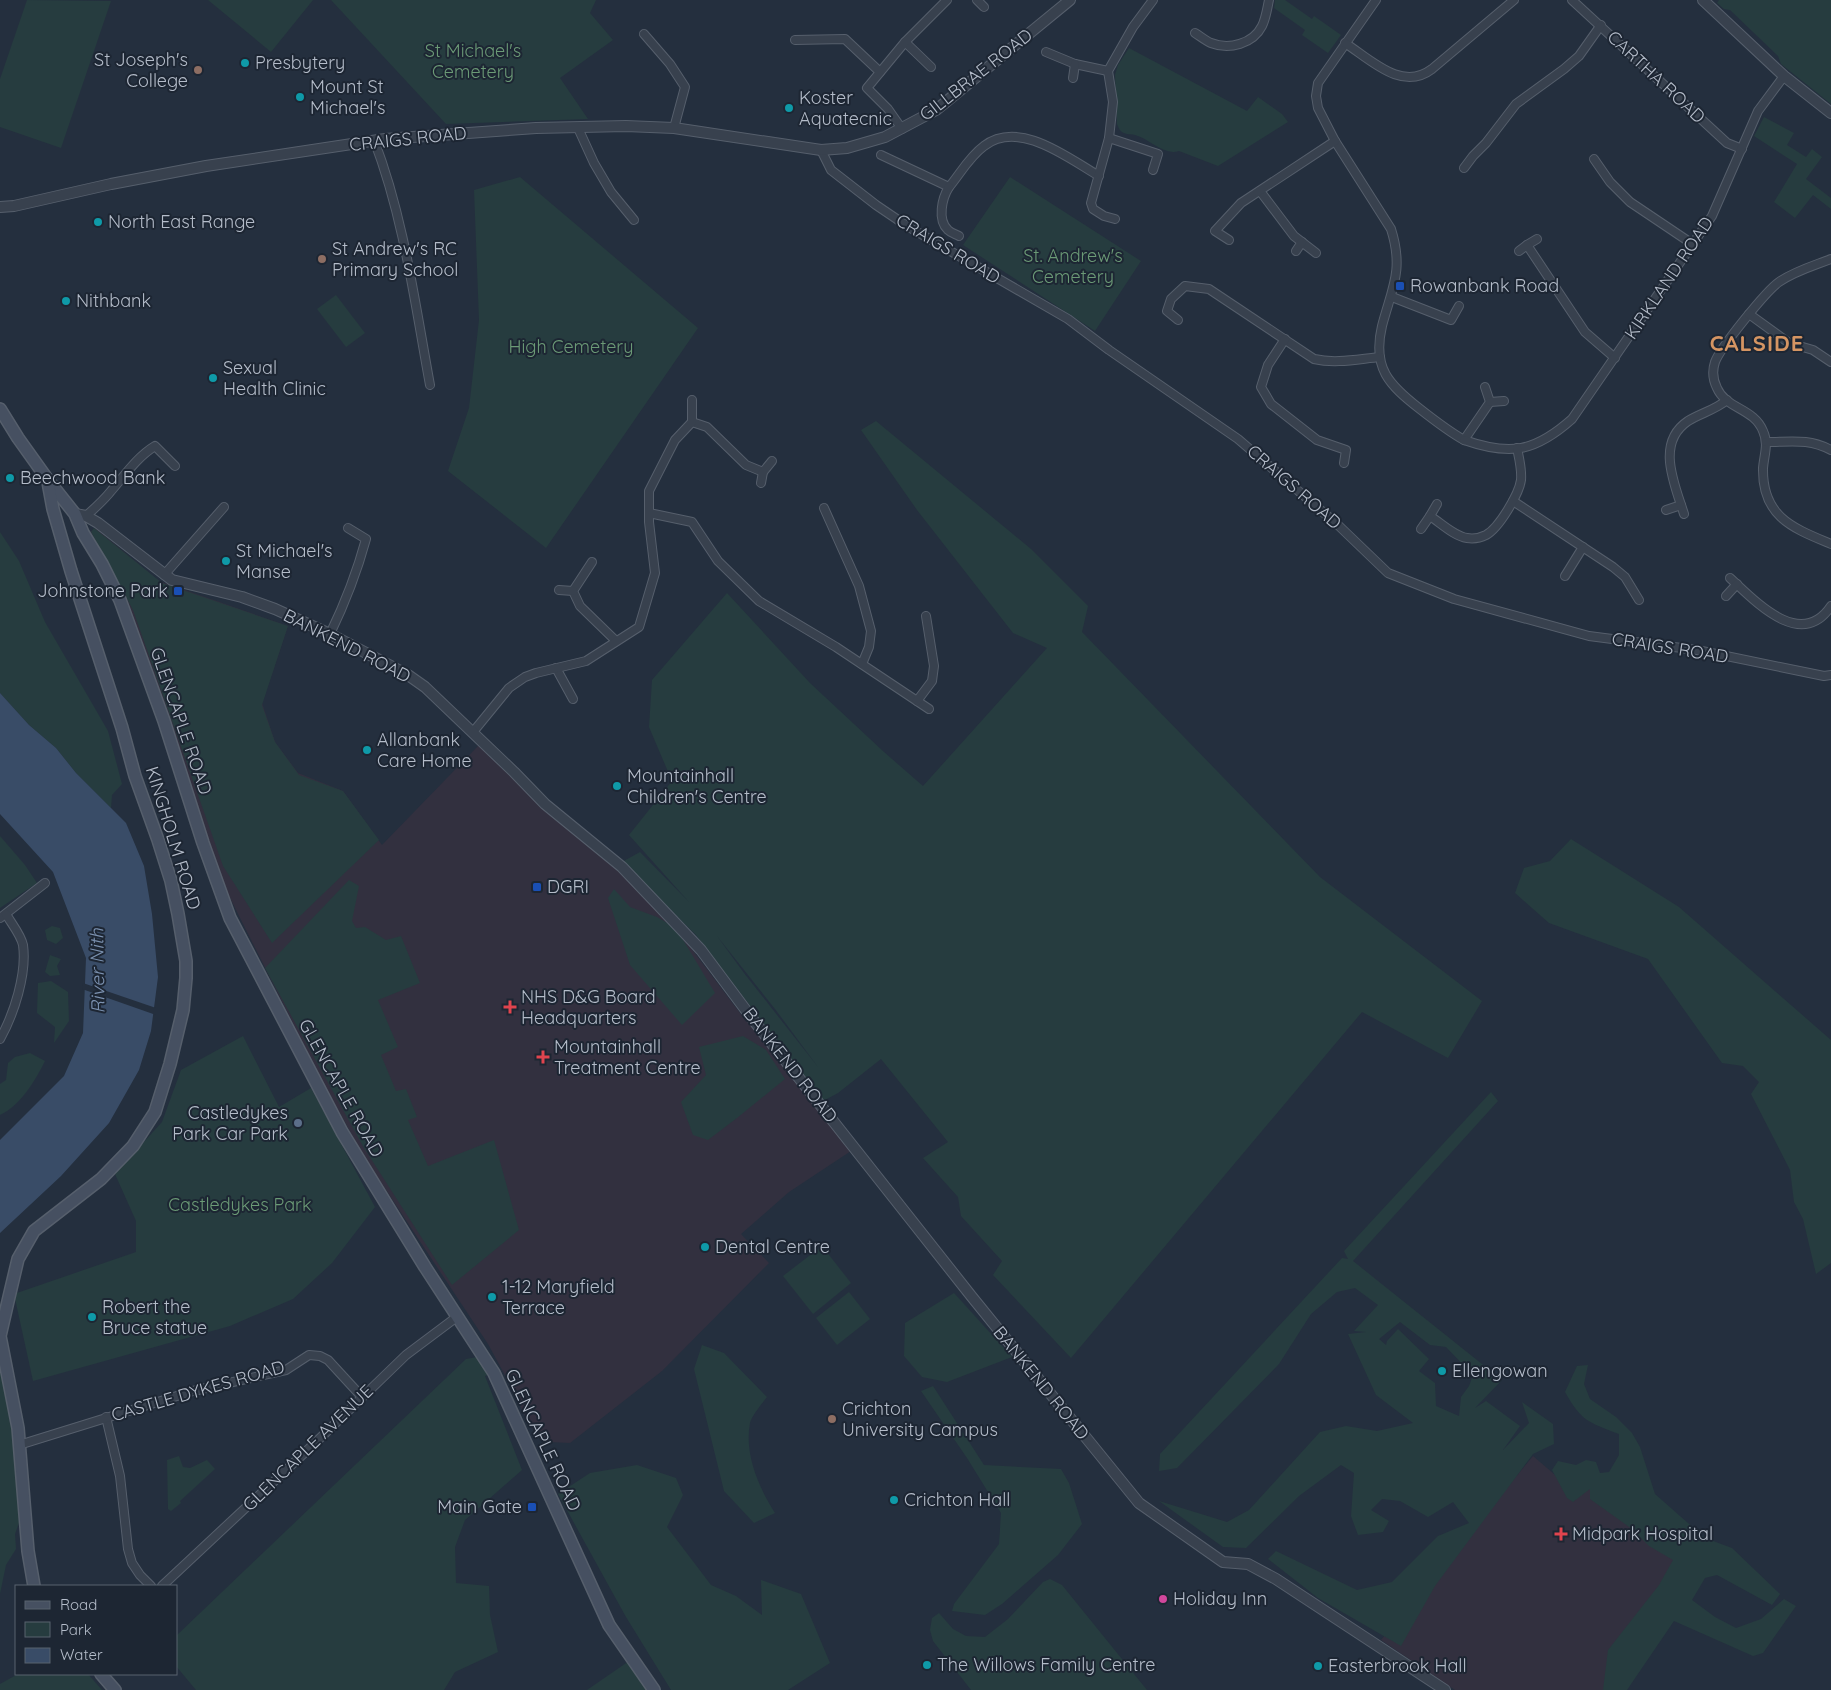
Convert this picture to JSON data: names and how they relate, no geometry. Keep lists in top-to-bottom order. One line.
{"streets":{"main road":["GLENCAPLE ROAD","KINGHOLM ROAD"],"street":["GILLBRAE ROAD","CARTHA ROAD","CRAIGS ROAD","KIRKLAND ROAD","BANKEND ROAD","CASTLE DYKES ROAD","GLENCAPLE AVENUE"]},"crossings":[["GILLBRAE ROAD","CRAIGS ROAD"],["CARTHA ROAD","KIRKLAND ROAD"],["BANKEND ROAD","GLENCAPLE ROAD"],["GLENCAPLE ROAD","KINGHOLM ROAD"],["GLENCAPLE ROAD","GLENCAPLE AVENUE"],["KINGHOLM ROAD","CASTLE DYKES ROAD"],["CASTLE DYKES ROAD","GLENCAPLE AVENUE"]],"districts":["CALSIDE"],"water":["River Nith"],"parks":["St Michael's Cemetery","St. Andrew's Cemetery","High Cemetery","Castledykes Park"],"places":{"other":["Presbytery","St Joseph's College","Mount St Michael's","Koster Aquatecnic","North East Range","St Andrew's RC Primary School","Nithbank","Sexual Health Clinic","Beechwood Bank","St Michael's Manse","Allanbank Care Home","Mountainhall Children's Centre","Castledykes Park Car Park","Dental Centre","1-12 Maryfield Terrace","Robert the Bruce statue","Ellengowan","Crichton University Campus","Crichton Hall","Holiday Inn","The Willows Family Centre","Easterbrook Hall"],"transit":["Rowanbank Road","Johnstone Park","DGRI","Main Gate"],"health":["NHS D&G Board Headquarters","Mountainhall Treatment Centre","Midpark Hospital"]},"legend":["Road","Park","Water"]}
